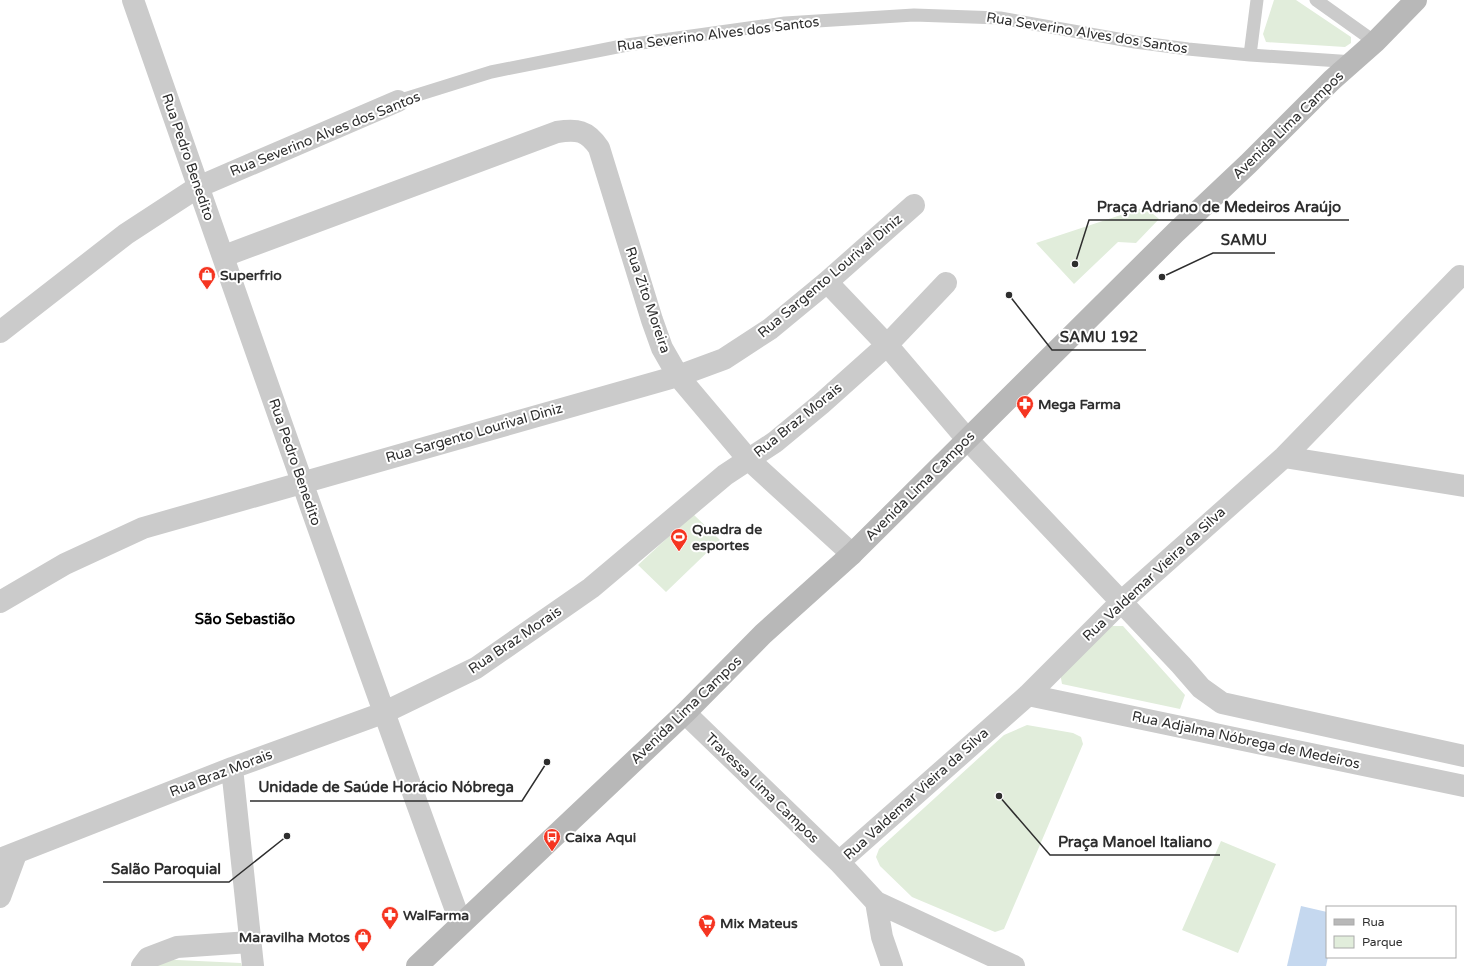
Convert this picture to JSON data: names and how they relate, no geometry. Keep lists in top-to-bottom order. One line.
{"streets":{"main road":["Avenida Lima Campos"],"street":["Rua Severino Alves dos Santos","Rua Pedro Benedito","Rua Sargento Lourival Diniz","Rua Zito Moreira","Rua Braz Morais","Rua Valdemar Vieira da Silva","Rua Adjalma Nóbrega de Medeiros","Travessa Lima Campos"]},"crossings":[["Rua Severino Alves dos Santos","Avenida Lima Campos"],["Rua Severino Alves dos Santos","Rua Pedro Benedito"],["Avenida Lima Campos","Rua Pedro Benedito"],["Avenida Lima Campos","Rua Zito Moreira"],["Avenida Lima Campos","Travessa Lima Campos"],["Rua Pedro Benedito","Rua Sargento Lourival Diniz"],["Rua Pedro Benedito","Rua Zito Moreira"],["Rua Pedro Benedito","Rua Braz Morais"],["Rua Sargento Lourival Diniz","Rua Zito Moreira"],["Rua Zito Moreira","Rua Braz Morais"],["Rua Valdemar Vieira da Silva","Rua Adjalma Nóbrega de Medeiros"],["Rua Valdemar Vieira da Silva","Travessa Lima Campos"]],"districts":["São Sebastião"],"places":{"other":["Praça Adriano de Medeiros Araújo","SAMU","SAMU 192","Unidade de Saúde Horácio Nóbrega","Praça Manoel Italiano","Salão Paroquial"],"shop":["Superfrio","Maravilha Motos"],"pharmacy":["Mega Farma","WalFarma"],"sports":["Quadra de esportes"],"bus stop":["Caixa Aqui"],"supermarket":["Mix Mateus"]},"legend":["Rua","Parque"]}
